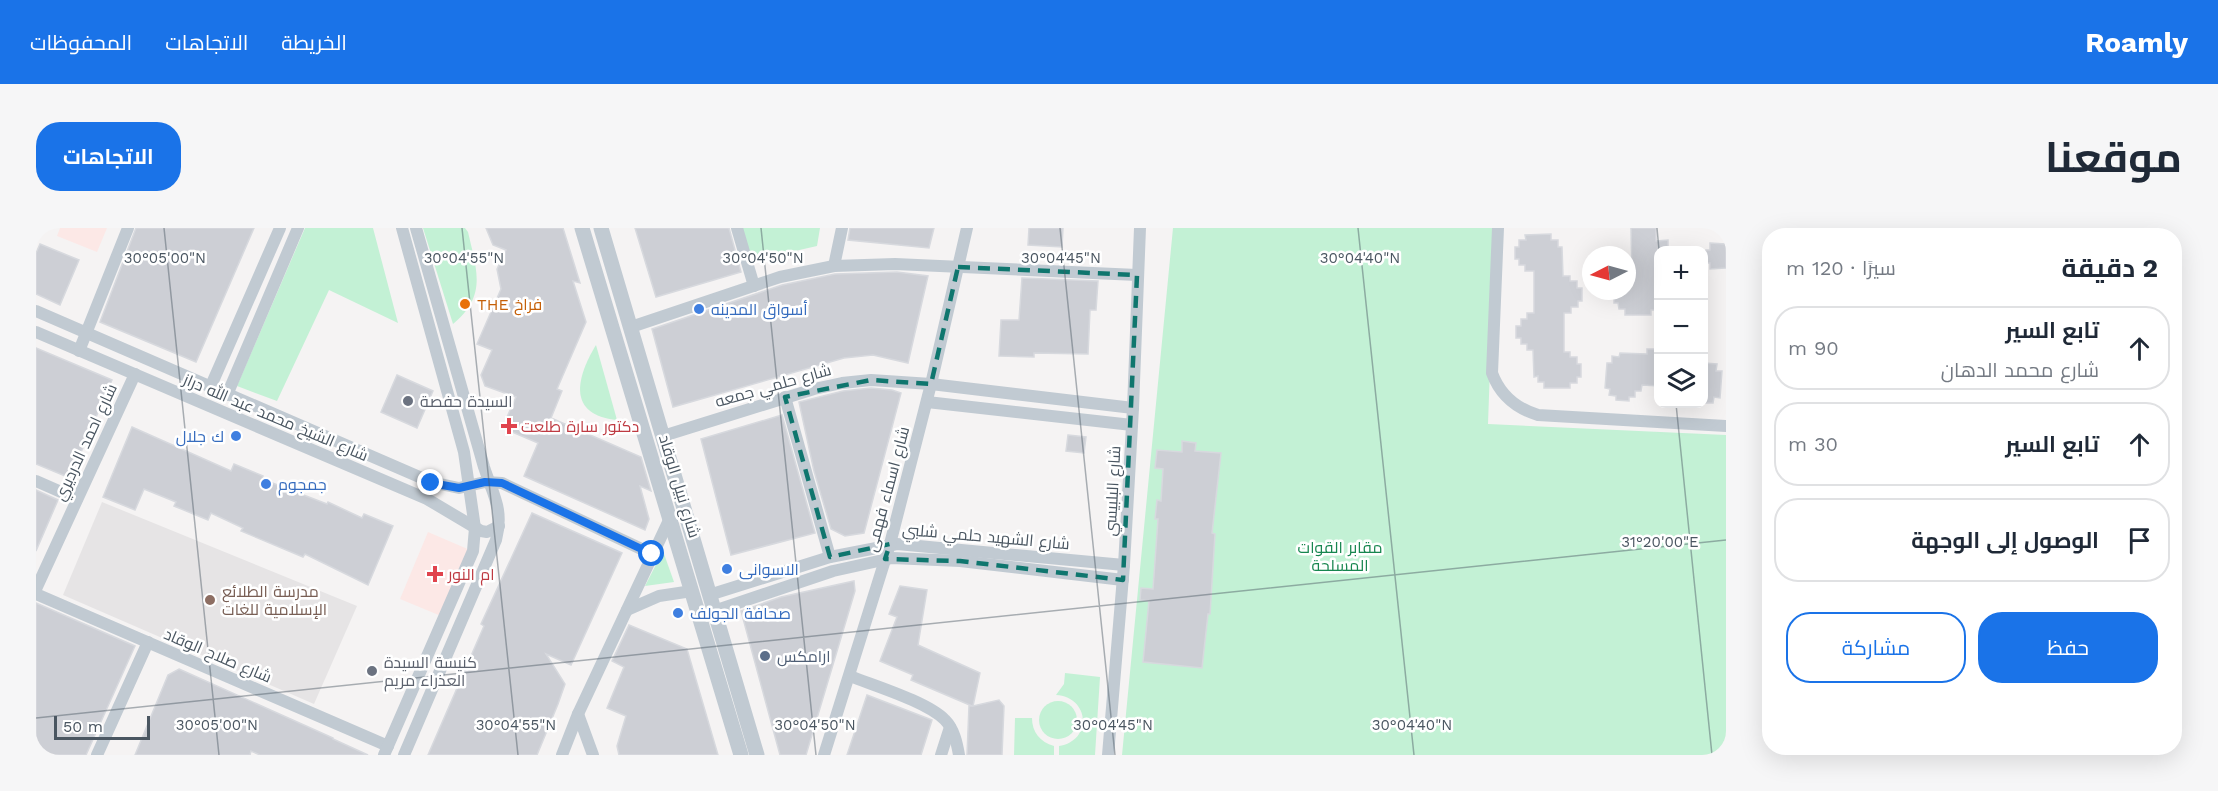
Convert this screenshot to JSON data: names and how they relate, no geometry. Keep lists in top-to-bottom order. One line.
{"streets":{"street":["شارع حلمي جمعه","شارع الشيخ محمد عبد الله دراز","شارع احمد الدرديري","شارع نبيل الوقاد","شارع اسماء فهمى","شارع البلبيسي","شارع الشهيد حلمي شلبي","شارع صلاح الوقاد"]},"crossings":[["شارع حلمي جمعه","شارع نبيل الوقاد"],["شارع حلمي جمعه","شارع اسماء فهمى"],["شارع حلمي جمعه","شارع البلبيسي"],["شارع الشيخ محمد عبد الله دراز","شارع احمد الدرديري"],["شارع نبيل الوقاد","شارع الشهيد حلمي شلبي"],["شارع اسماء فهمى","شارع الشهيد حلمي شلبي"],["شارع البلبيسي","شارع الشهيد حلمي شلبي"]],"parks":["مقابر القوات المسلحة"],"places":{"other":["THE فراخ","أسواق المدينه","السيدة حفصة","ك جلال","جمجوم","الاسوانى","مدرسة الطلائع الإسلامية للغات","صحافة الجولف","ارامكس","كنيسة السيدة العذراء مريم"],"health":["دكتور سارة طلعت","ام النور"]},"scale_bar":"50 m","north":"left","page":{"header":"Roamly","nav":["الخريطة","الاتجاهات","المحفوظات"],"title":"موقعنا","buttons":["الاتجاهات",["حفظ","مشاركة"]],"heading":["2 دقيقة","سيرًا · 120 m"],"map_buttons":["+","−"],"list":[["تابع السير","شارع محمد الدهان","90 m"],["تابع السير","30 m"],"الوصول إلى الوجهة"],"scale":"50 m"},"coordinates":["30°05'00\"N","30°04'55\"N","30°04'50\"N","30°04'45\"N","30°04'40\"N","31°20'00\"E"]}
